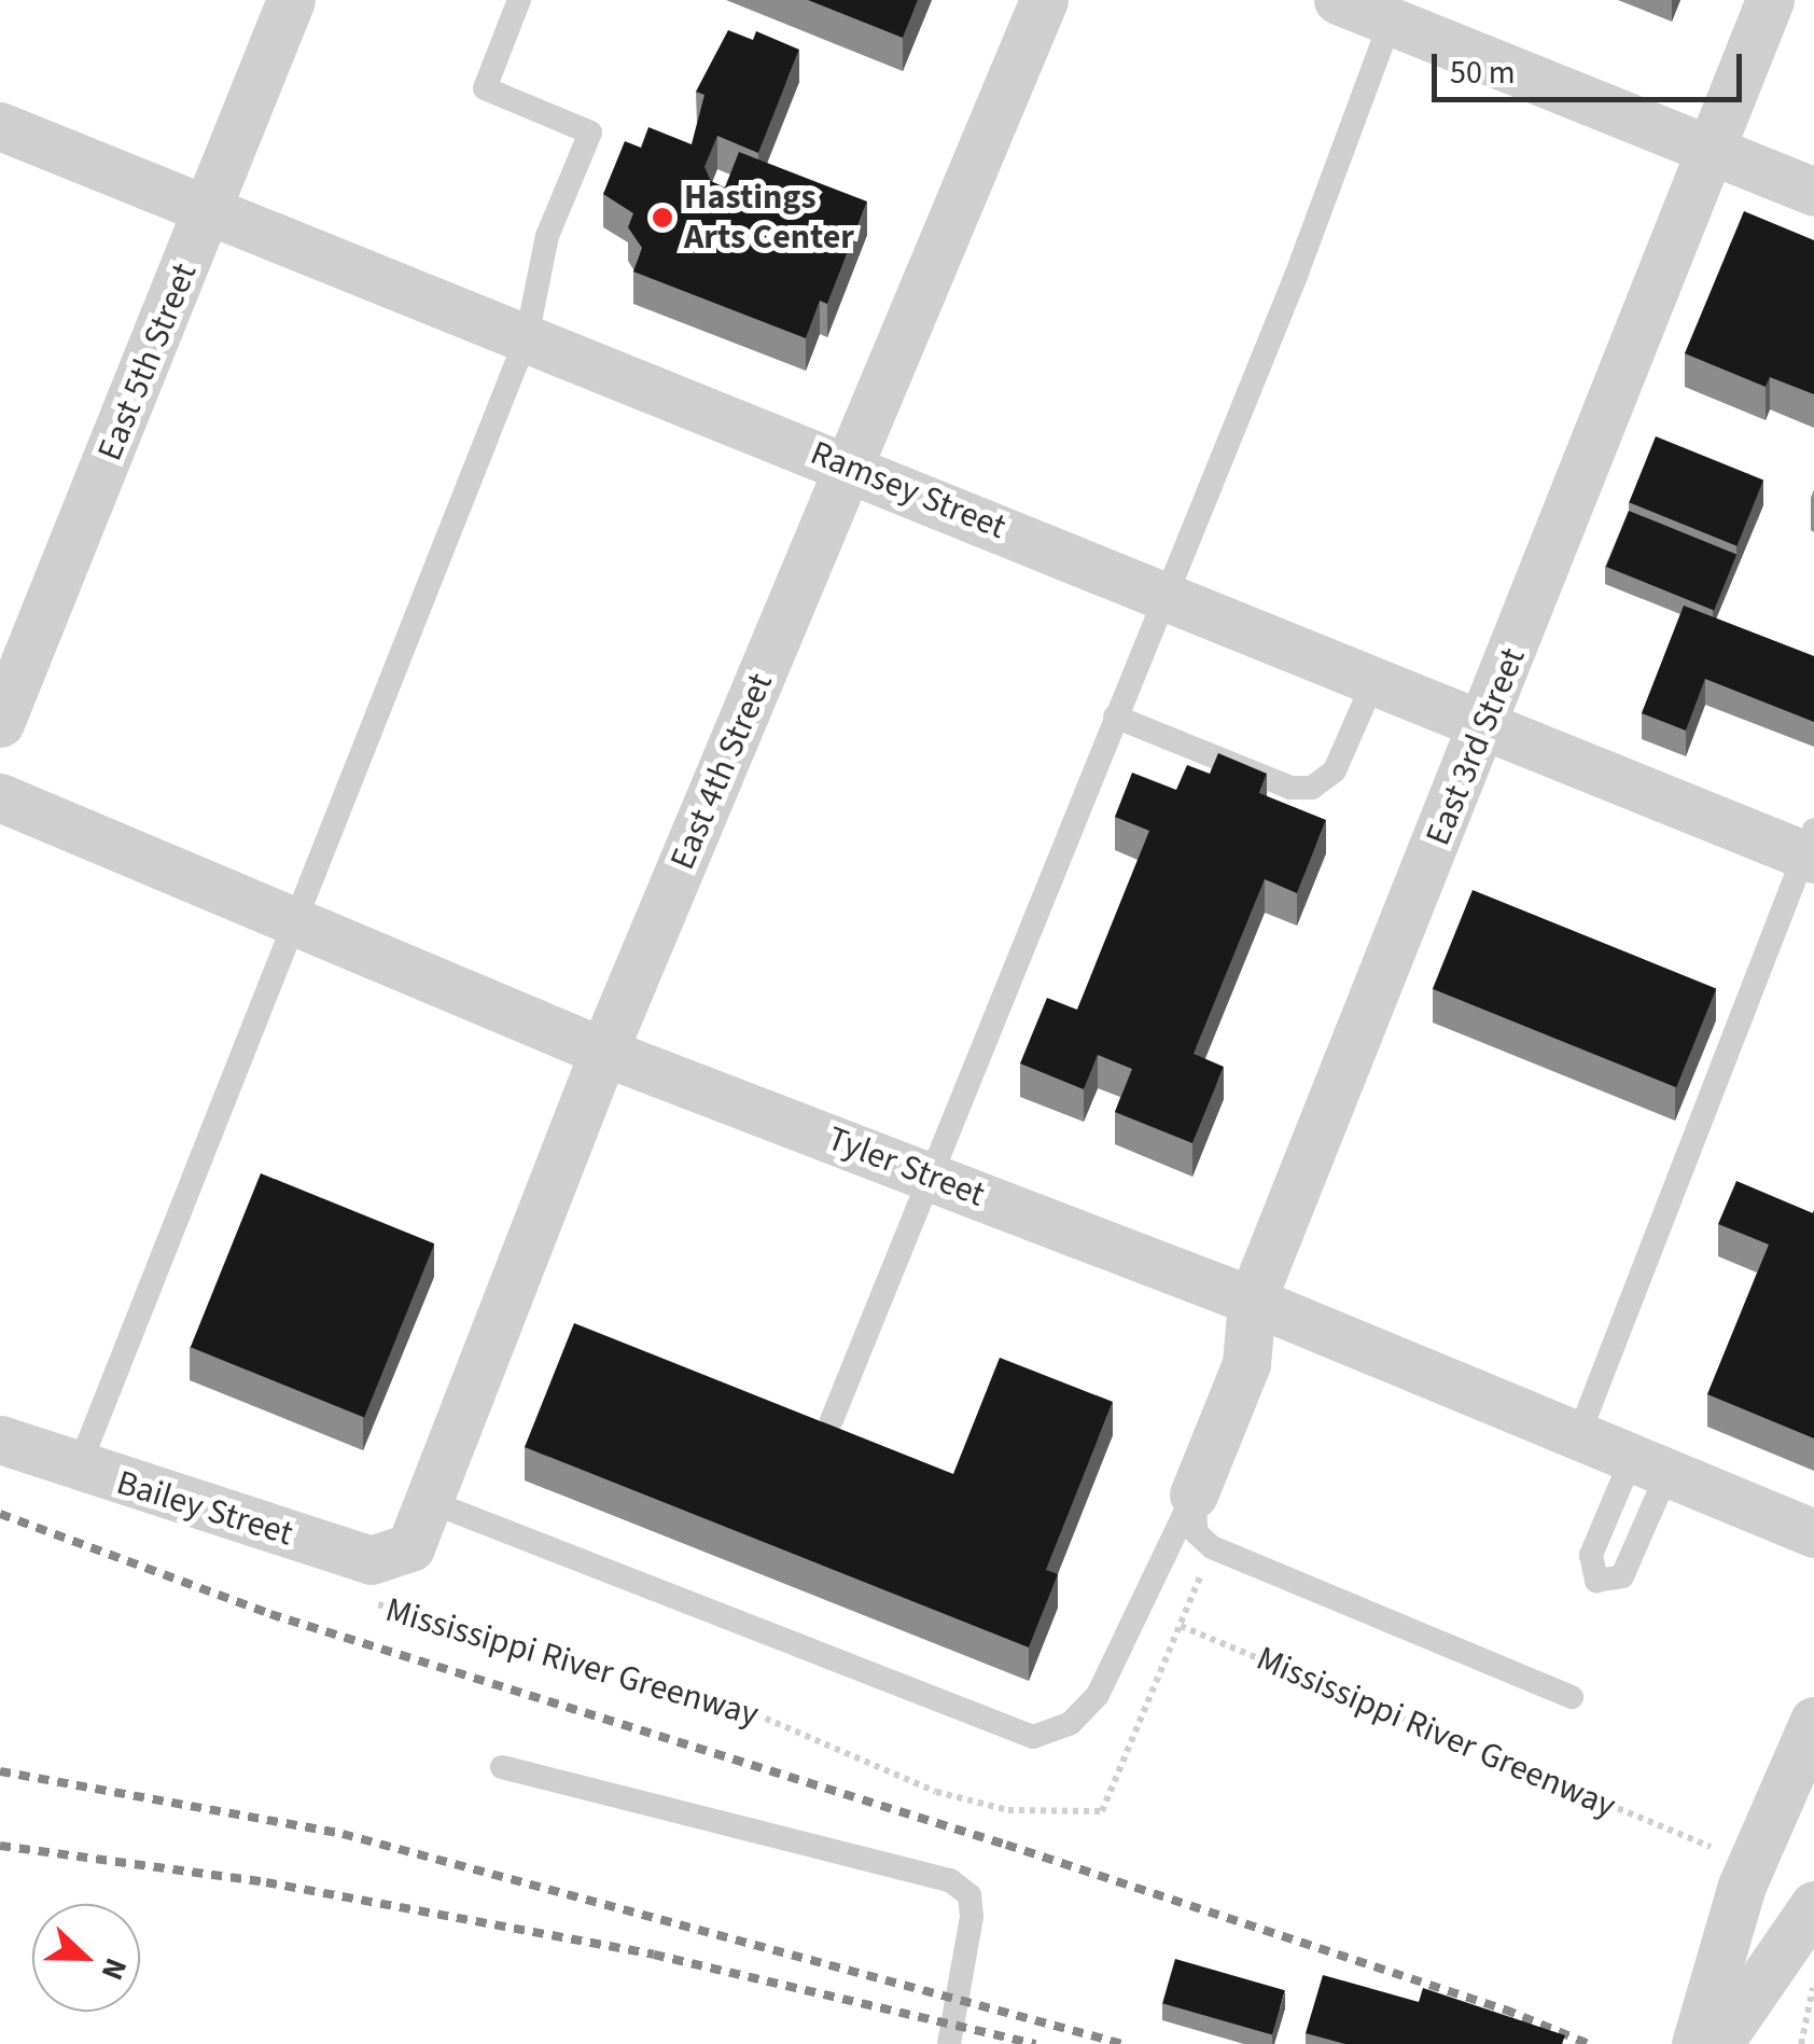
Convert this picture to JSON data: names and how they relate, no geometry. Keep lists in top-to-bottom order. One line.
{"streets":{"street":["East 5th Street","Ramsey Street","East 3rd Street","East 4th Street","Tyler Street","Bailey Street"],"path":["Mississippi River Greenway"]},"crossings":[["East 5th Street","Ramsey Street"],["Ramsey Street","East 3rd Street"],["Ramsey Street","East 4th Street"],["East 3rd Street","Tyler Street"],["East 4th Street","Tyler Street"],["East 4th Street","Bailey Street"]],"places":["Hastings Arts Center"],"scale_bar":"50 m","north":"right"}
